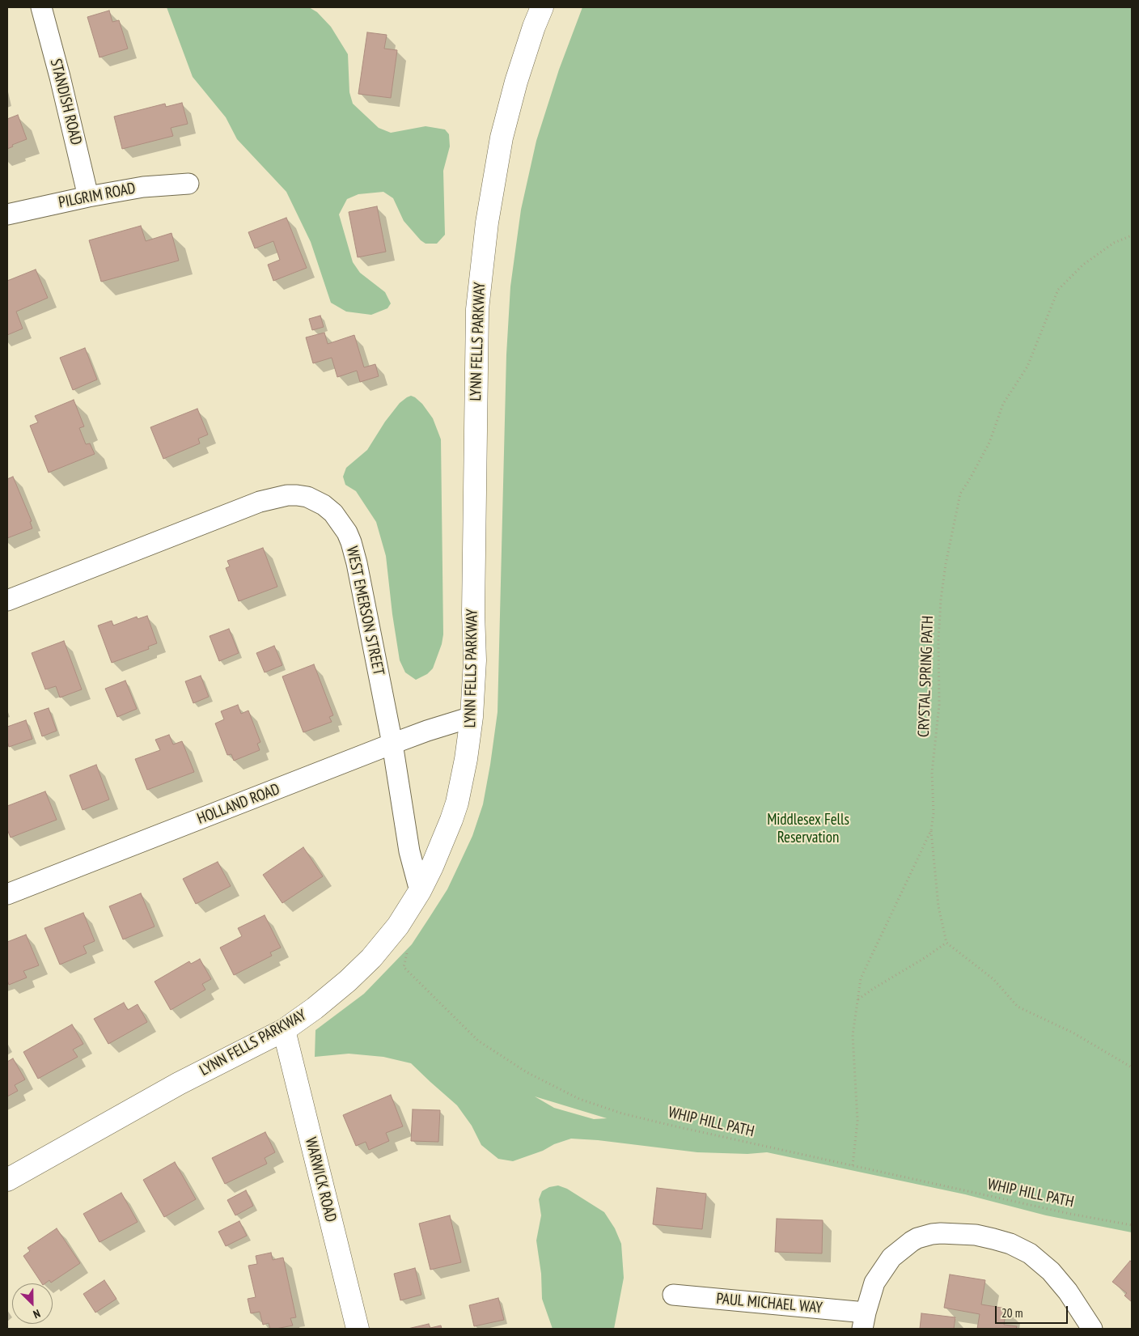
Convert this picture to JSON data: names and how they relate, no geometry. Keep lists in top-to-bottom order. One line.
{"streets":{"main road":["LYNN FELLS PARKWAY","WARWICK ROAD"],"street":["STANDISH ROAD","PILGRIM ROAD","WEST EMERSON STREET","HOLLAND ROAD","PAUL MICHAEL WAY"],"path":["CRYSTAL SPRING PATH","WHIP HILL PATH"]},"crossings":[["STANDISH ROAD","PILGRIM ROAD"],["LYNN FELLS PARKWAY","WEST EMERSON STREET"],["LYNN FELLS PARKWAY","HOLLAND ROAD"],["LYNN FELLS PARKWAY","WARWICK ROAD"],["WEST EMERSON STREET","HOLLAND ROAD"],["CRYSTAL SPRING PATH","WHIP HILL PATH"]],"parks":["Middlesex Fells Reservation"],"scale_bar":"20 m","north":"bottom right"}
